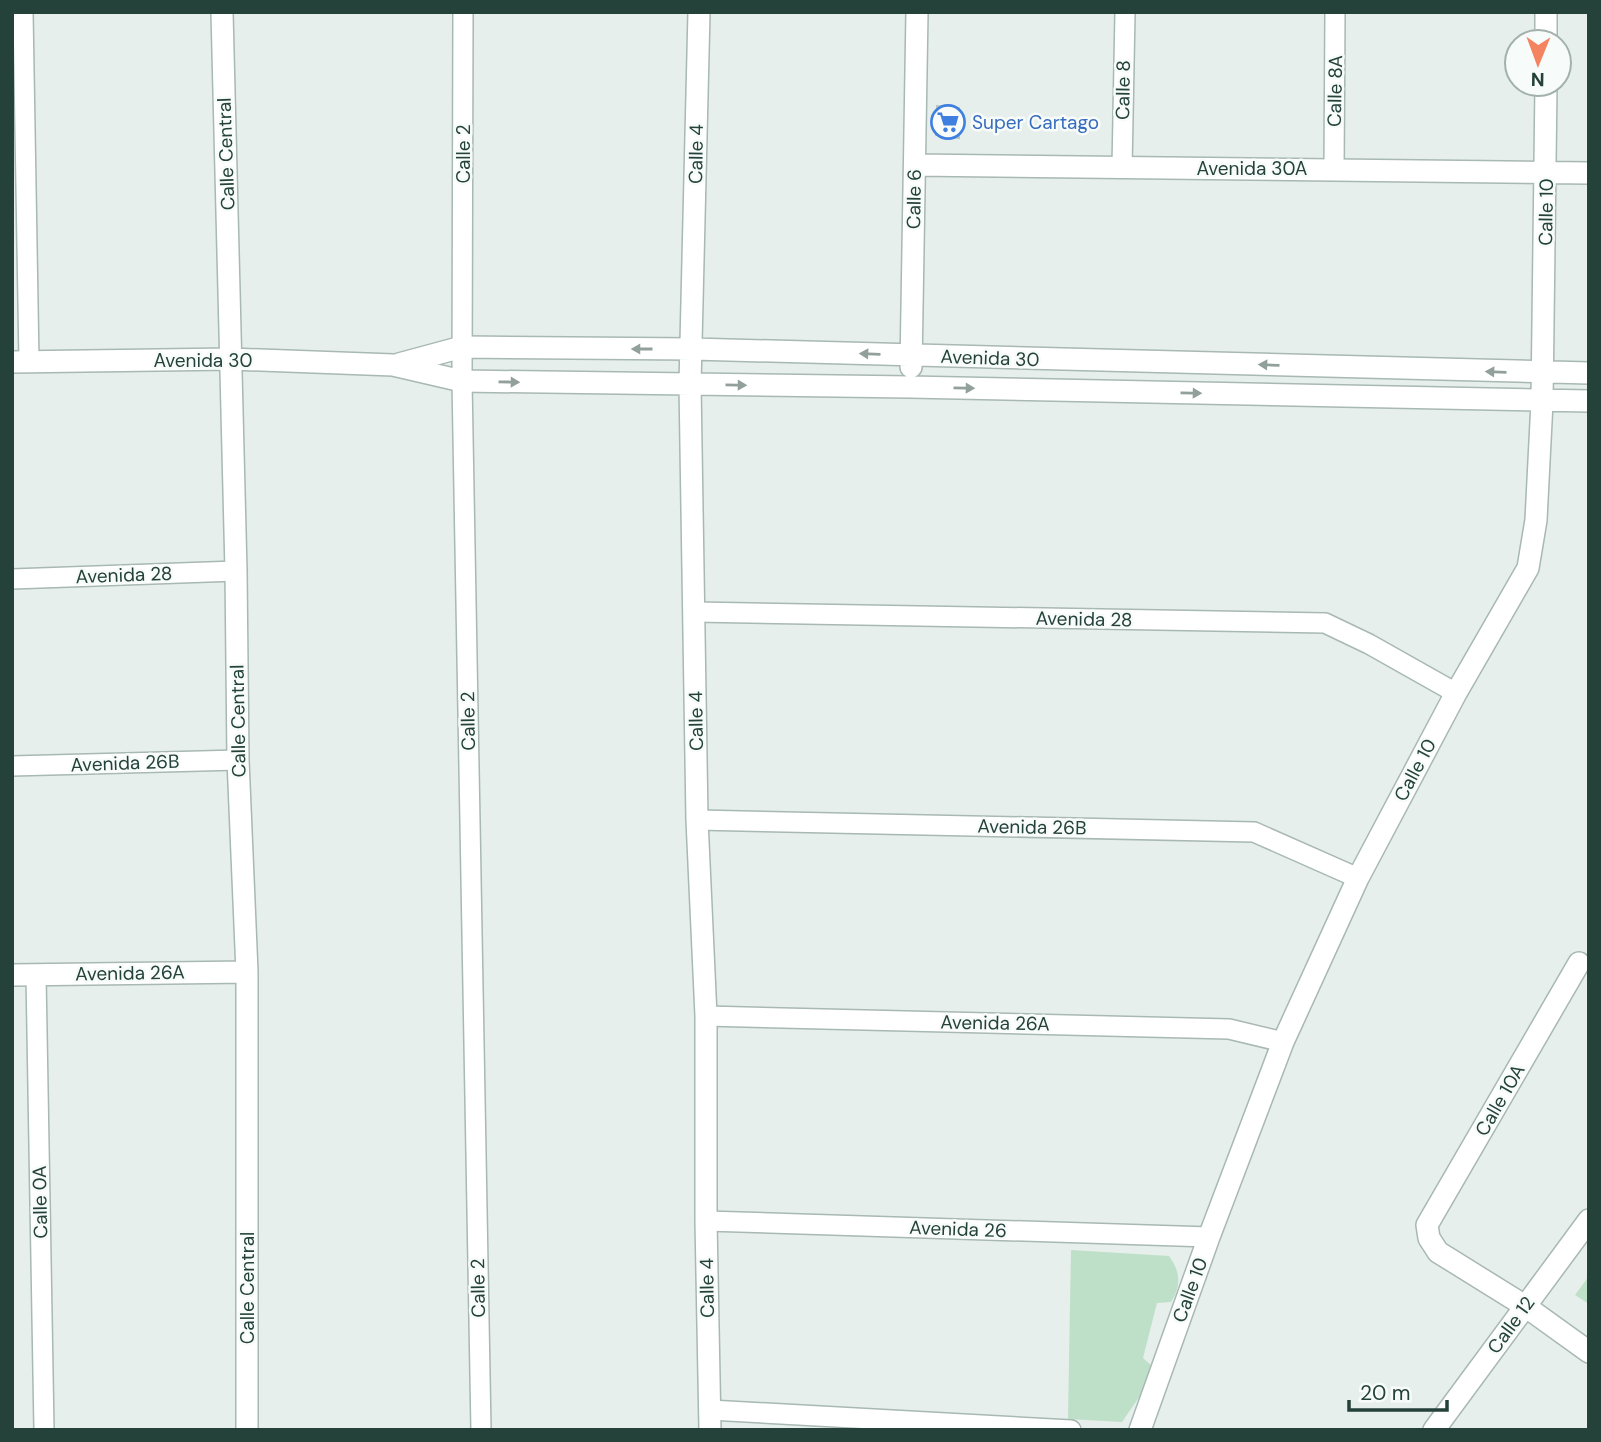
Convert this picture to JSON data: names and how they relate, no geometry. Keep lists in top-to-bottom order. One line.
{"streets":{"street":["Calle Central","Calle 4","Avenida 30A","Calle 6","Calle 10","Avenida 30","Avenida 26A","Calle 10A","Calle 12"],"lane":["Calle 8","Calle 8A","Calle 2","Avenida 28","Avenida 26B","Calle 0A","Avenida 26"]},"crossings":[["Calle 8","Avenida 30A"],["Calle 8A","Avenida 30A"],["Calle Central","Avenida 30"],["Calle Central","Avenida 28"],["Calle Central","Avenida 26B"],["Calle Central","Avenida 26A"],["Calle 2","Avenida 30"],["Calle 4","Avenida 30"],["Calle 4","Avenida 28"],["Calle 4","Avenida 26B"],["Calle 4","Avenida 26A"],["Calle 4","Avenida 26"],["Avenida 30A","Calle 6"],["Avenida 30A","Calle 10"],["Calle 6","Avenida 30"],["Calle 10","Avenida 30"],["Calle 10","Avenida 28"],["Calle 10","Avenida 26B"],["Calle 10","Avenida 26A"],["Calle 10","Avenida 26"],["Avenida 26A","Calle 0A"],["Calle 10A","Calle 12"]],"places":{"supermarket":["Super Cartago"]},"scale_bar":"20 m","north":"bottom"}
